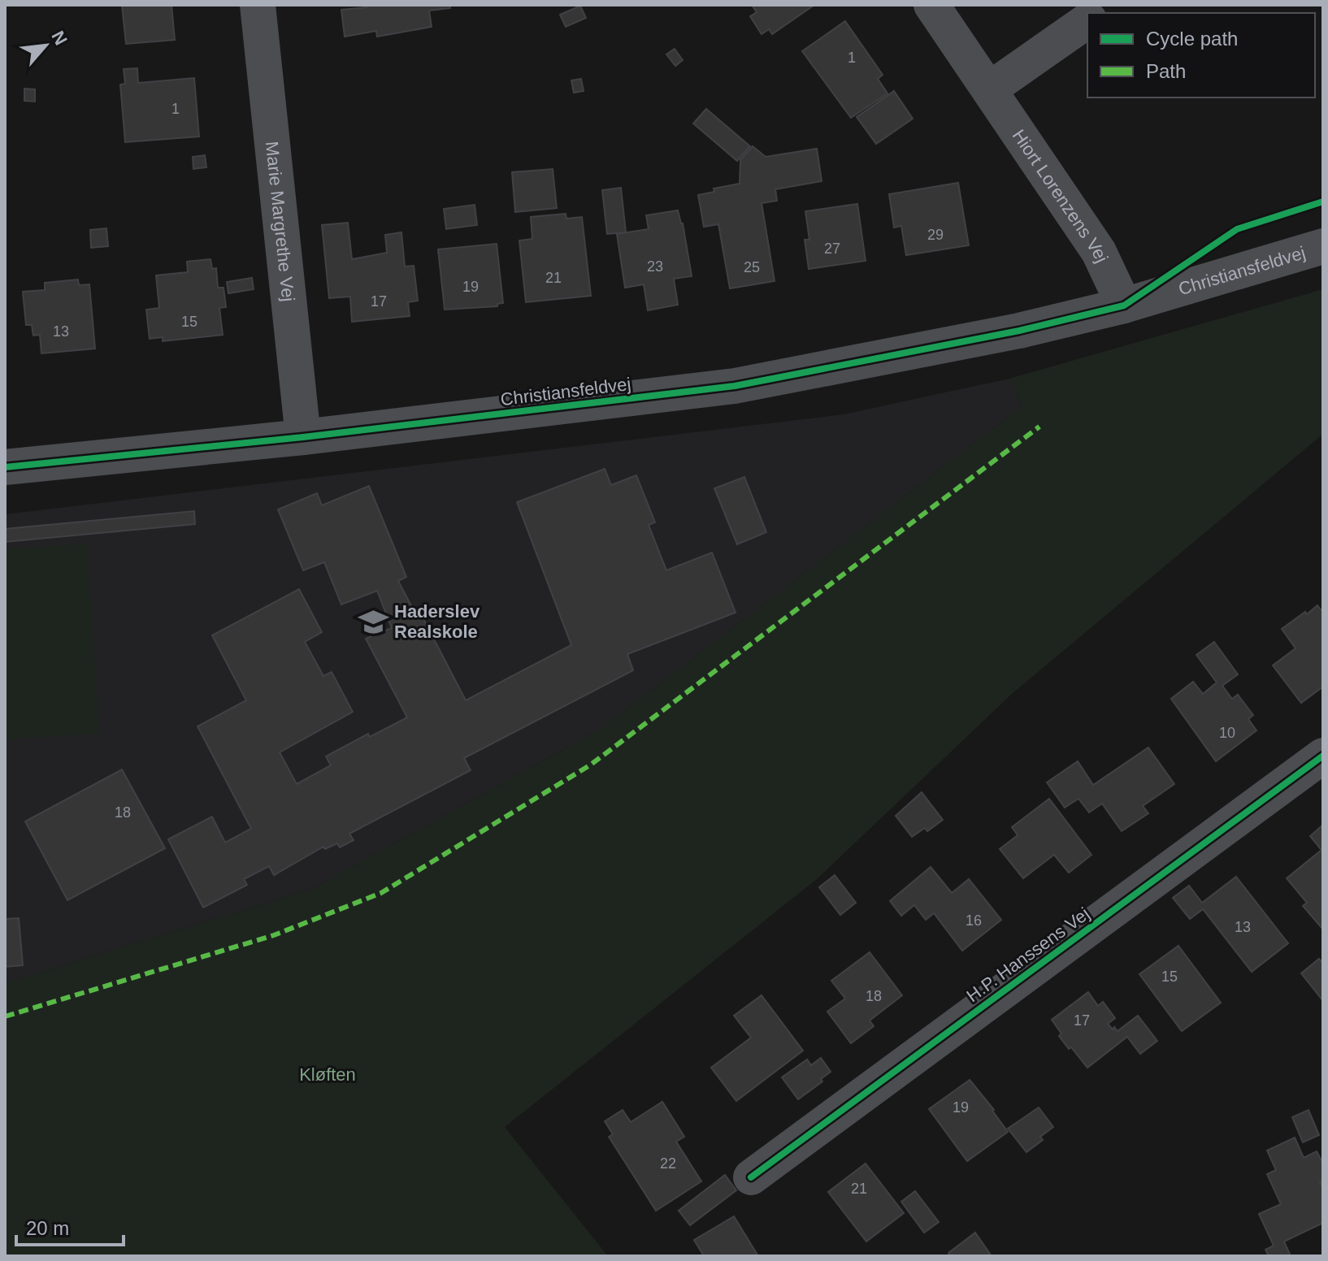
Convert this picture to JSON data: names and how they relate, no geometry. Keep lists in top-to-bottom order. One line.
{"streets":{"street":["Hiort Lorenzens Vej","Marie Margrethe Vej","Christiansfeldvej","H.P. Hanssens Vej"]},"crossings":[["Hiort Lorenzens Vej","Christiansfeldvej"],["Marie Margrethe Vej","Christiansfeldvej"]],"parks":["Kløften"],"places":{"school or university":["Haderslev Realskole"]},"house_numbers":["1","1","29","27","23","25","21","19","17","15","13","10","18","16","13","15","18","17","19","22","21"],"legend":["Cycle path","Path"],"scale_bar":"20 m","north":"top right"}
